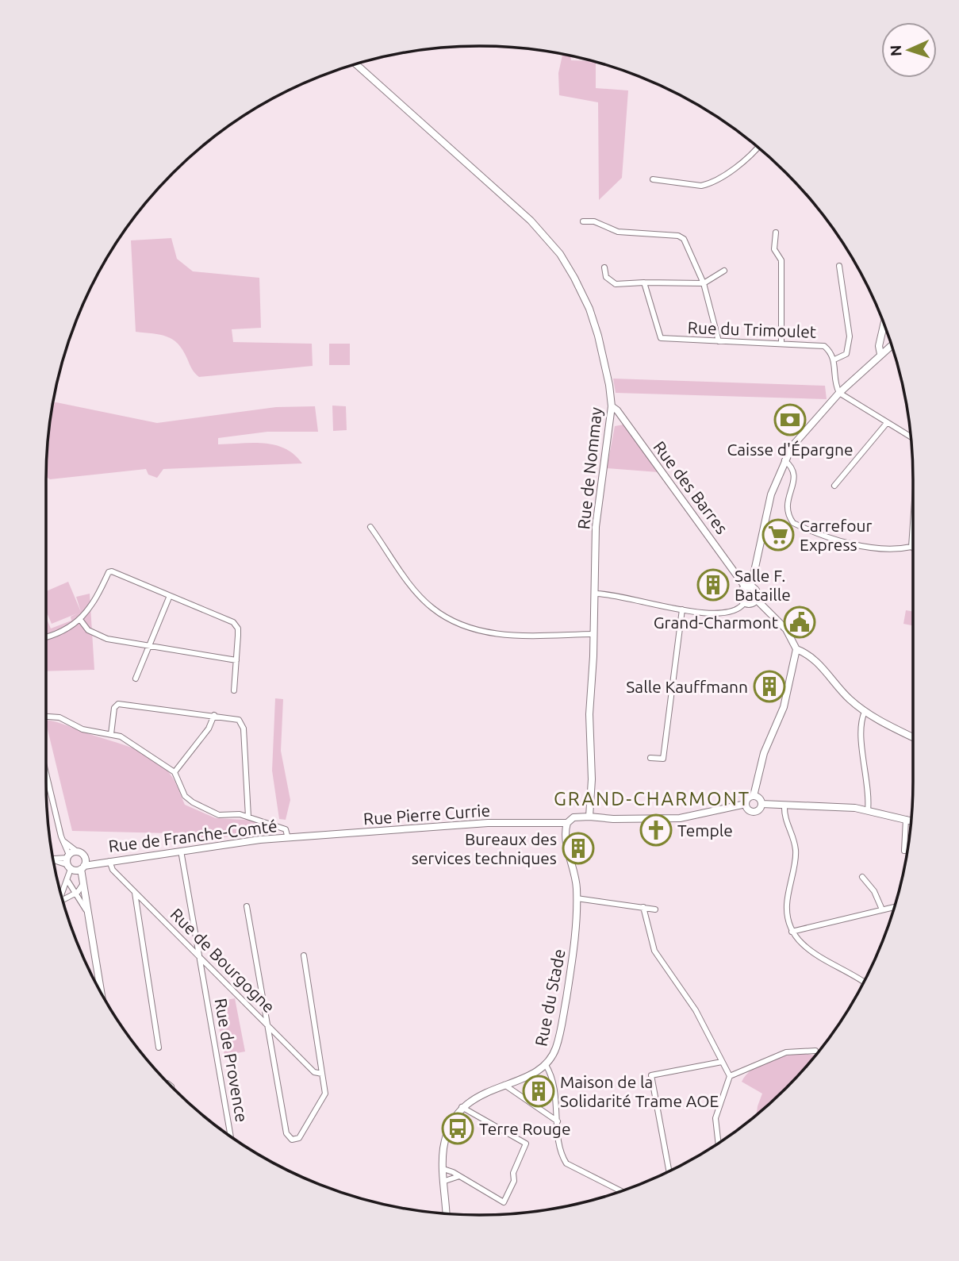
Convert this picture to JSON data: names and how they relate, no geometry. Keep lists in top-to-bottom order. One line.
{"streets":{"street":["Rue du Trimoulet","Rue de Nommay","Rue des Barres","Rue Pierre Currie","Rue de Franche-Comté","Rue de Bourgogne","Rue du Stade","Rue de Provence"]},"crossings":[["Rue de Nommay","Rue des Barres"],["Rue de Nommay","Rue Pierre Currie"],["Rue Pierre Currie","Rue de Franche-Comté"],["Rue Pierre Currie","Rue du Stade"],["Rue de Franche-Comté","Rue de Bourgogne"],["Rue de Franche-Comté","Rue de Provence"],["Rue de Bourgogne","Rue de Provence"]],"districts":["GRAND-CHARMONT"],"places":{"bank":["Caisse d'Épargne"],"supermarket":["Carrefour Express"],"building":["Salle F. Bataille","Salle Kauffmann","Bureaux des services techniques","Maison de la Solidarité Trame AOE"],"public building":["Grand-Charmont"],"church":["Temple"],"bus stop":["Terre Rouge"]},"north":"left"}
